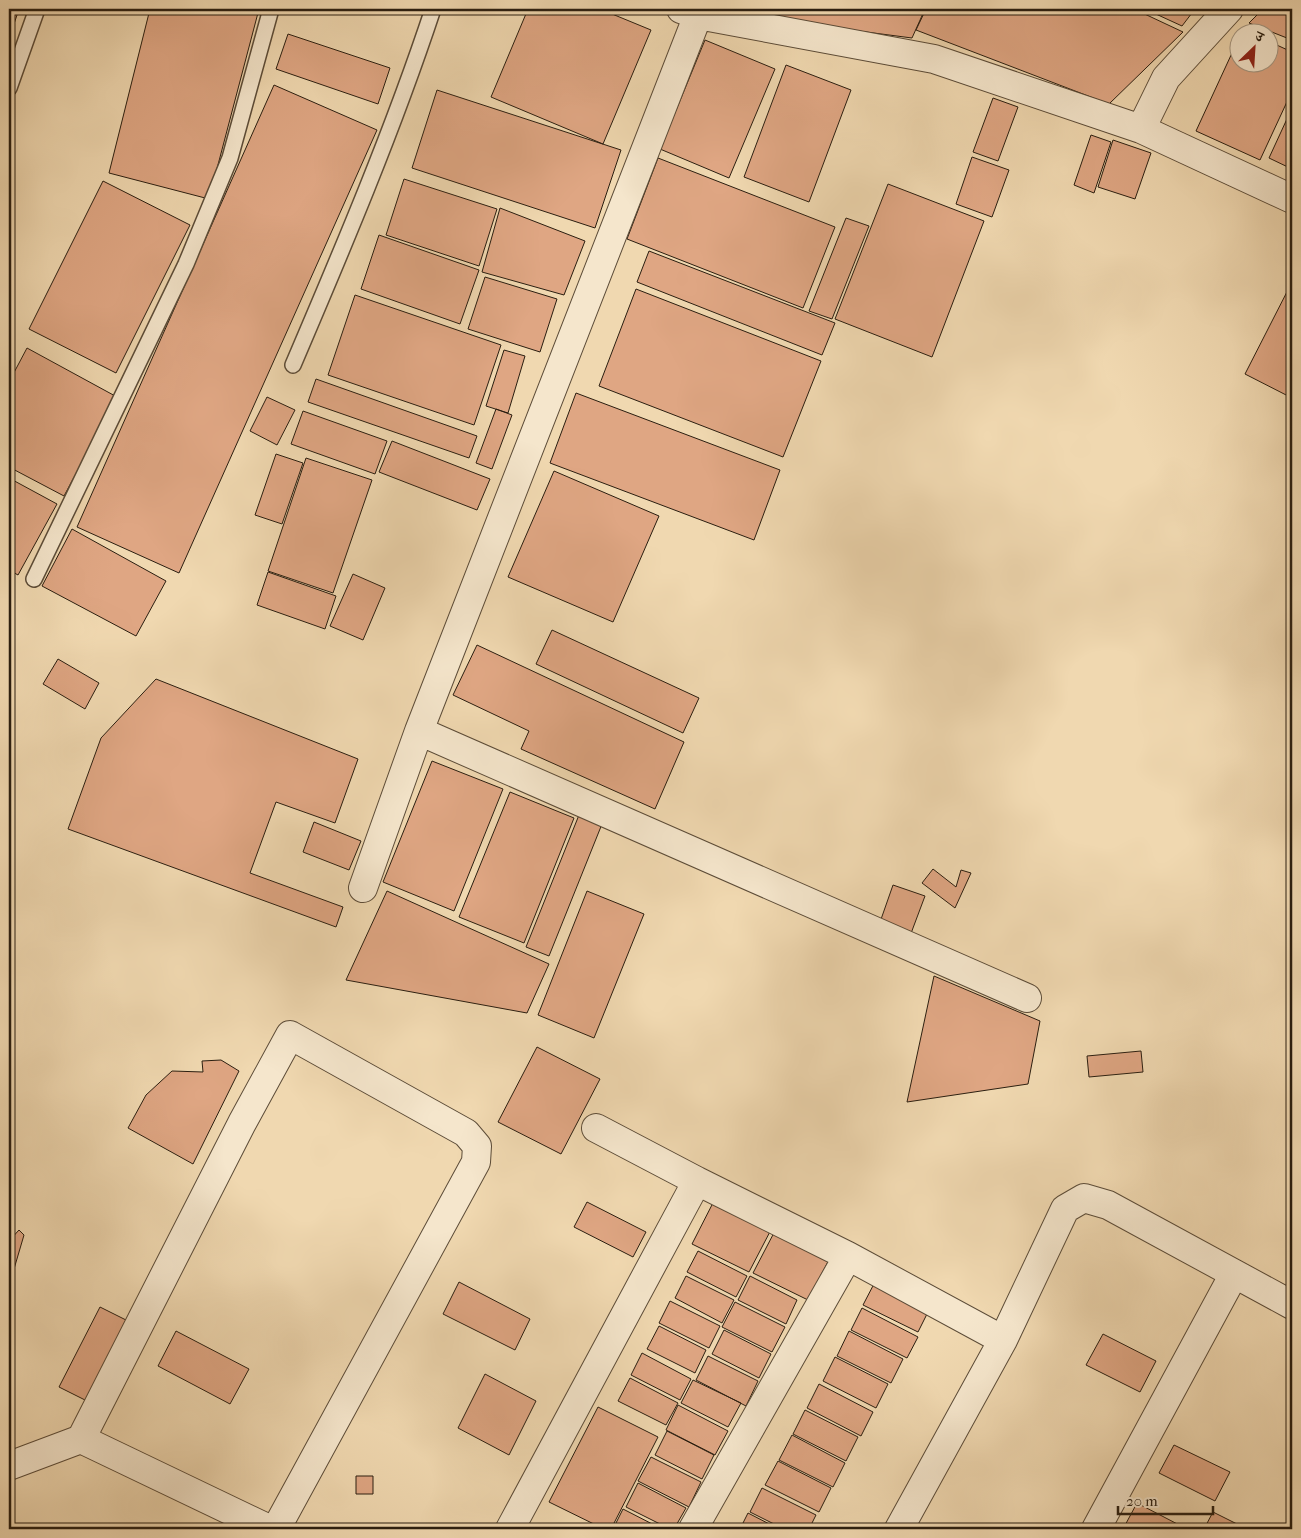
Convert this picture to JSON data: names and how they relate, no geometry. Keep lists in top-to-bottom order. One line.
{"scale_bar":"20 m","north":"top right"}
